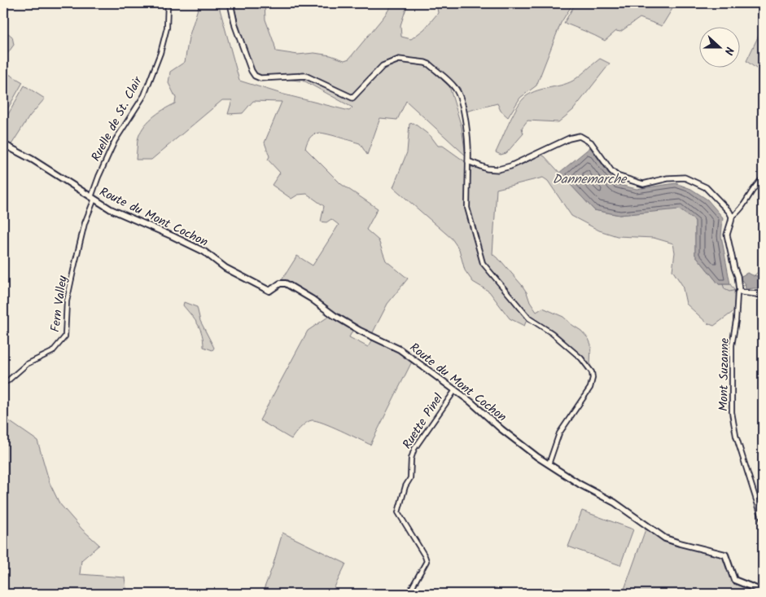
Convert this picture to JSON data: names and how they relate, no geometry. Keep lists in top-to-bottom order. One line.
{"streets":{"main road":["Route du Mont Cochon"],"street":["Ruelle de St. Clair","Fern Valley","Mont Suzanne","Ruette Pinel"]},"crossings":[["Ruelle de St. Clair","Route du Mont Cochon"],["Ruelle de St. Clair","Fern Valley"],["Route du Mont Cochon","Fern Valley"],["Route du Mont Cochon","Ruette Pinel"]],"water":["Dannemarche"],"north":"right"}
